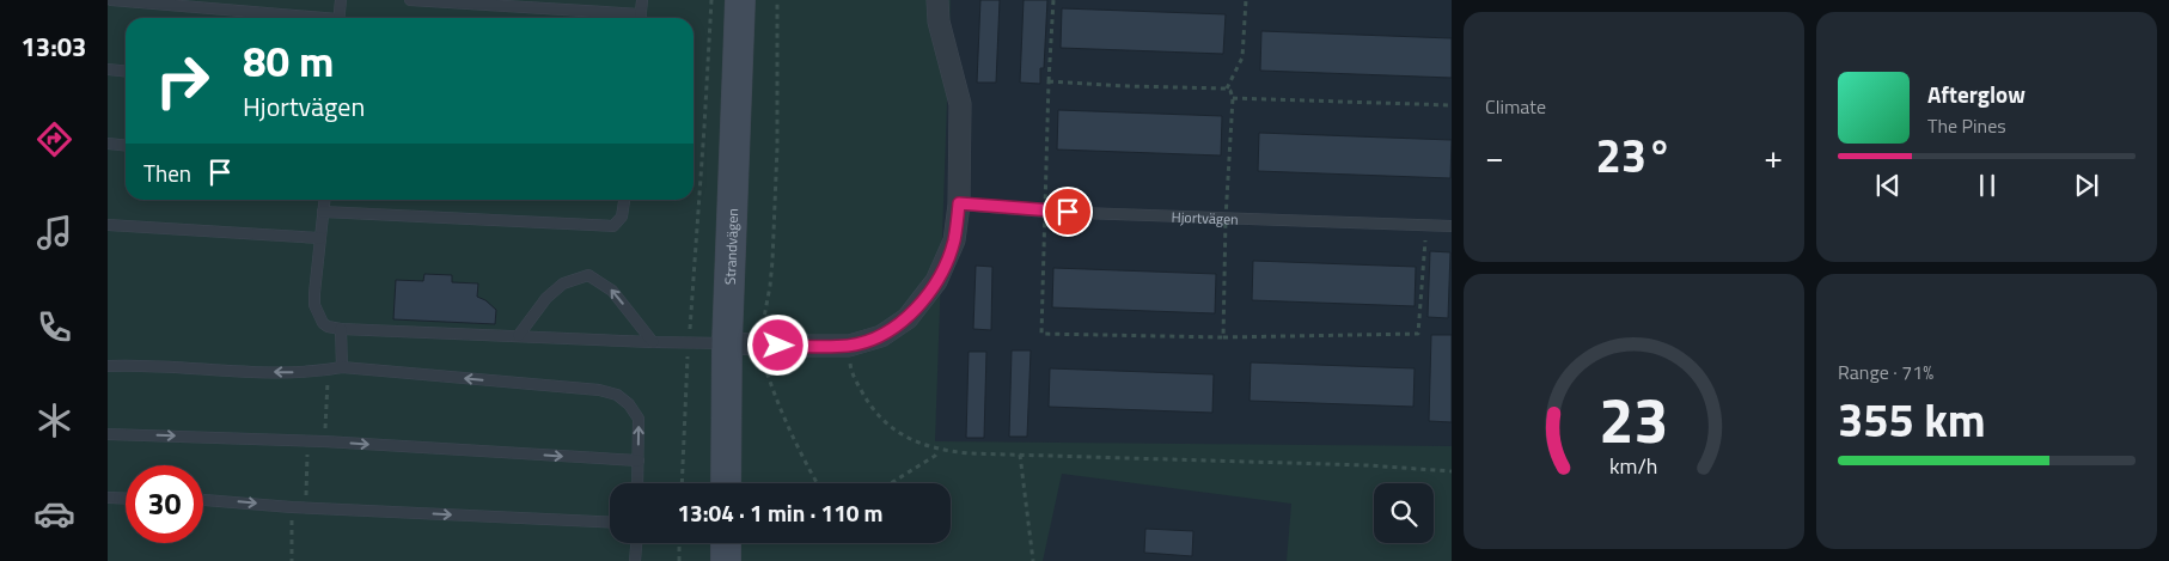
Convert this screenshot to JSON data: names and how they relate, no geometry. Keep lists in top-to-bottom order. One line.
{"streets":{"street":["Strandvägen"],"lane":["Hjortvägen"]},"page":{"tabs":"13:03","tile":["Climate",["Range · 71%","355 km"]],"turn":["80 m","Hjortvägen"],"song":["Afterglow","The Pines"],"heat":["−","23°","+"],"then":"Then","limit":"30","trip":"13:04 · 1 min · 110 m","gauge":["23","km/h"]}}
